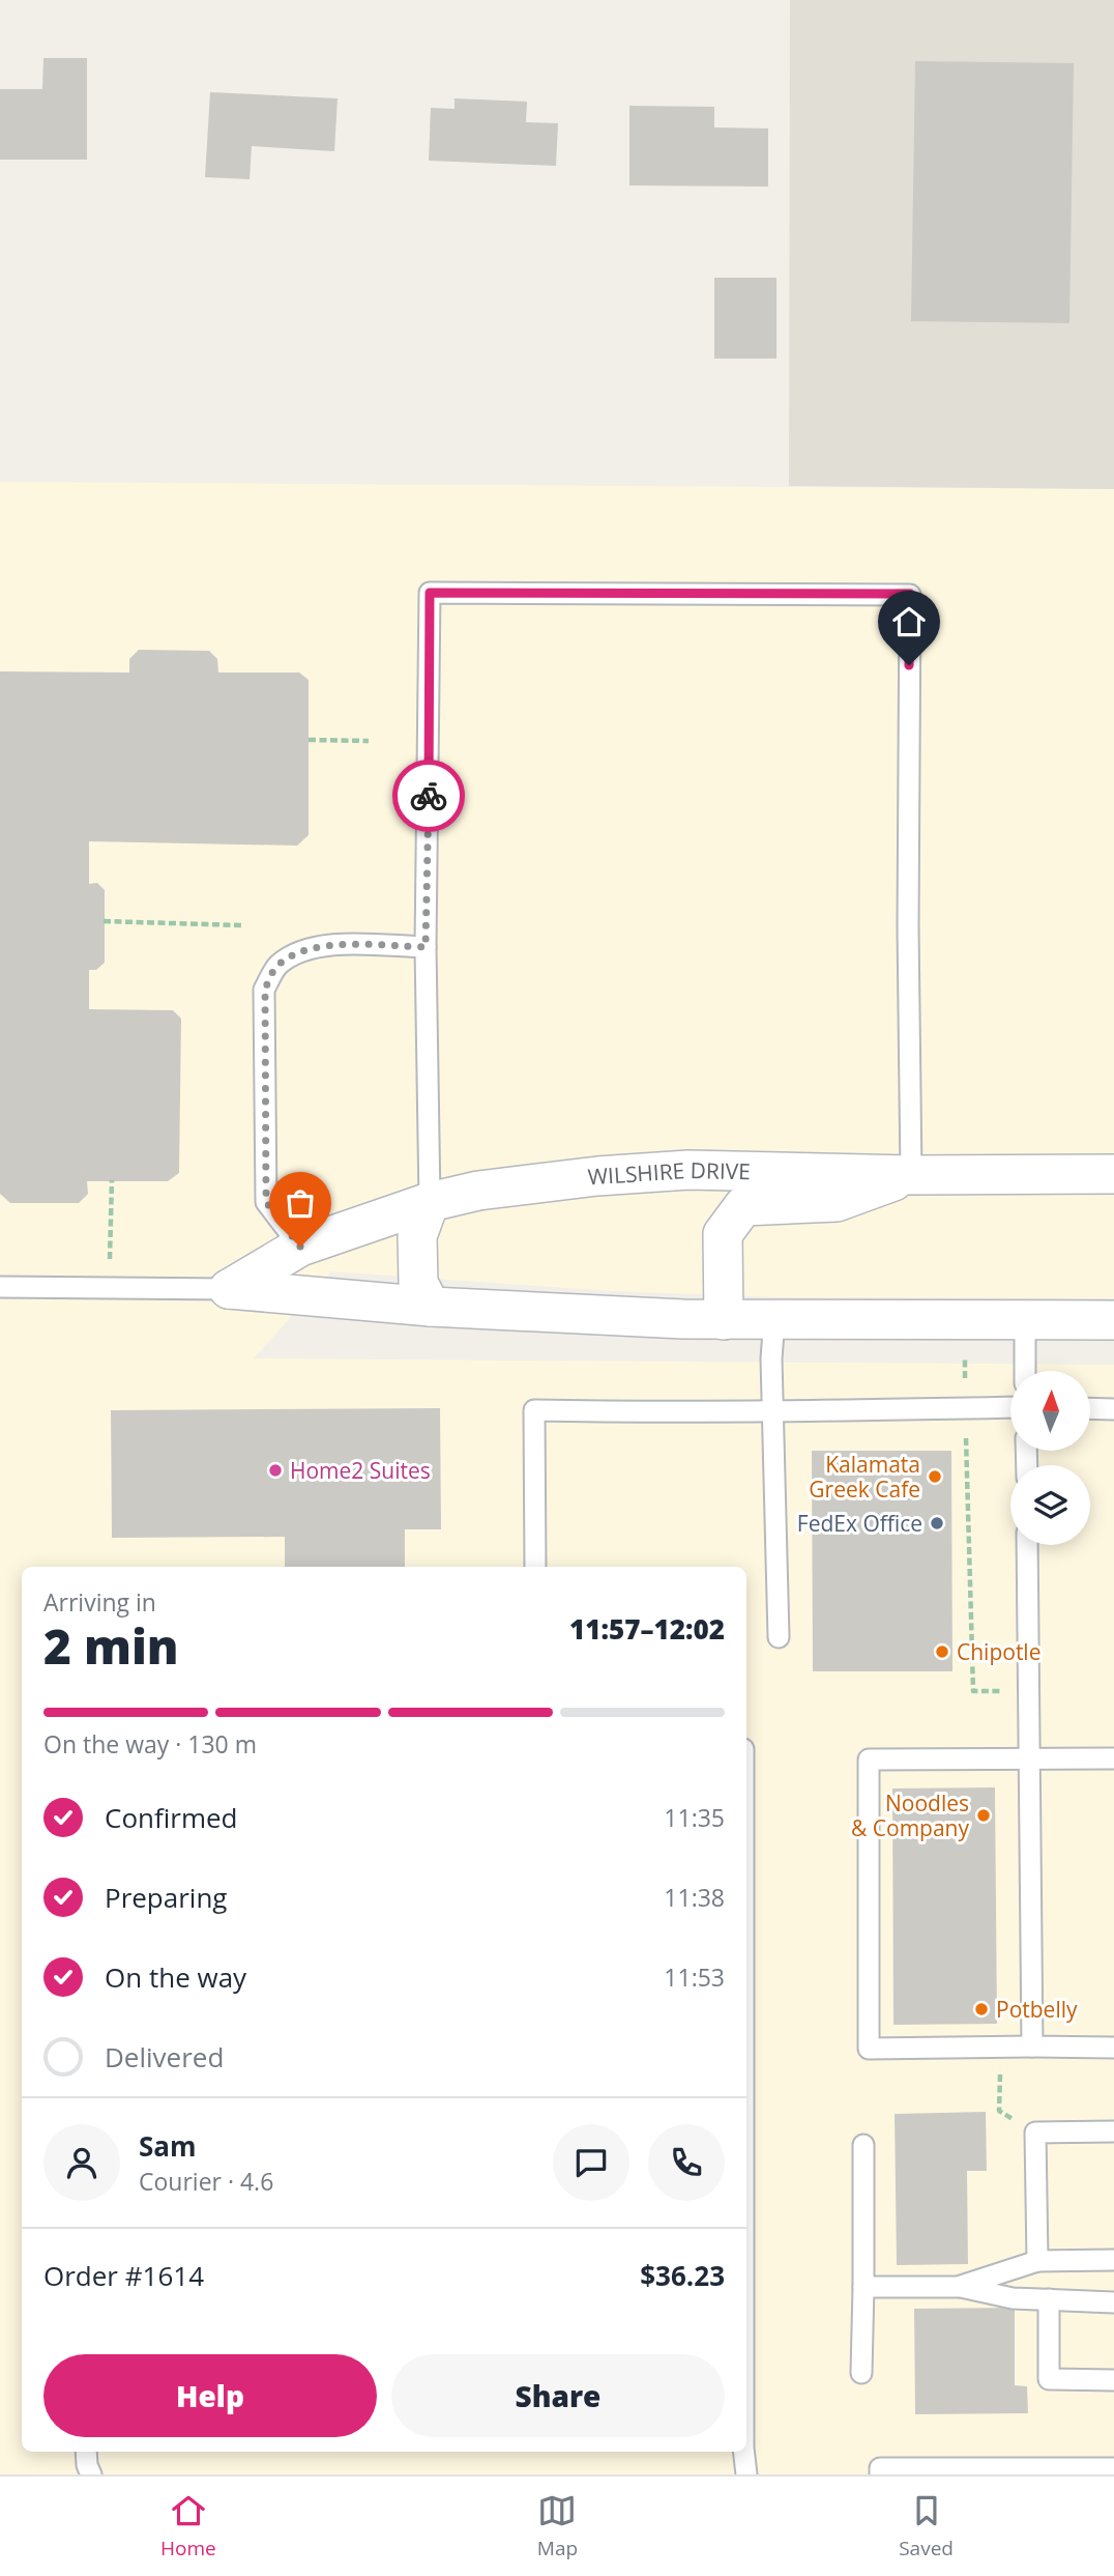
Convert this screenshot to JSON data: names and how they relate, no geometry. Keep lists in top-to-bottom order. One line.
{"streets":{"street":["WILSHIRE DRIVE"]},"places":["Home2 Suites","Kalamata Greek Cafe","FedEx Office","Chipotle","Noodles & Company","Potbelly"],"north":"top","page":{"heading":["2 min","Arriving in","11:57–12:02"],"panel":["Sam","Courier · 4.6","Order #1614","$36.23"],"bar":"On the way · 130 m","list":[["Confirmed","11:35"],["Preparing","11:38"],["On the way","11:53"],"Delivered"],"buttons":["Help","Share"],"tabs":["Home","Map","Saved"]}}
